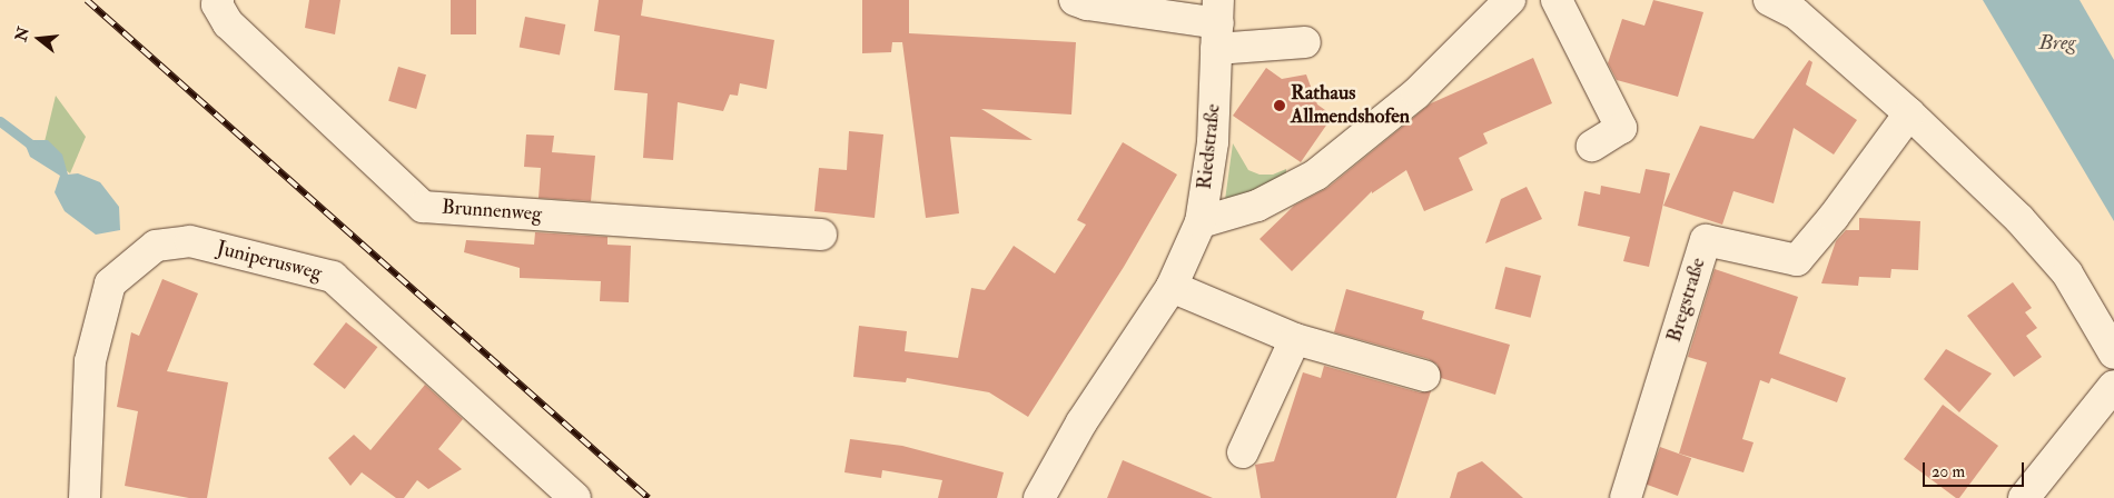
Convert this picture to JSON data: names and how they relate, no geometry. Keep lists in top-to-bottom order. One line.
{"streets":{"street":["Riedstraße","Brunnenweg","Juniperusweg","Bregstraße"]},"water":["Breg"],"places":["Rathaus Allmendshofen"],"scale_bar":"20 m","north":"left"}
